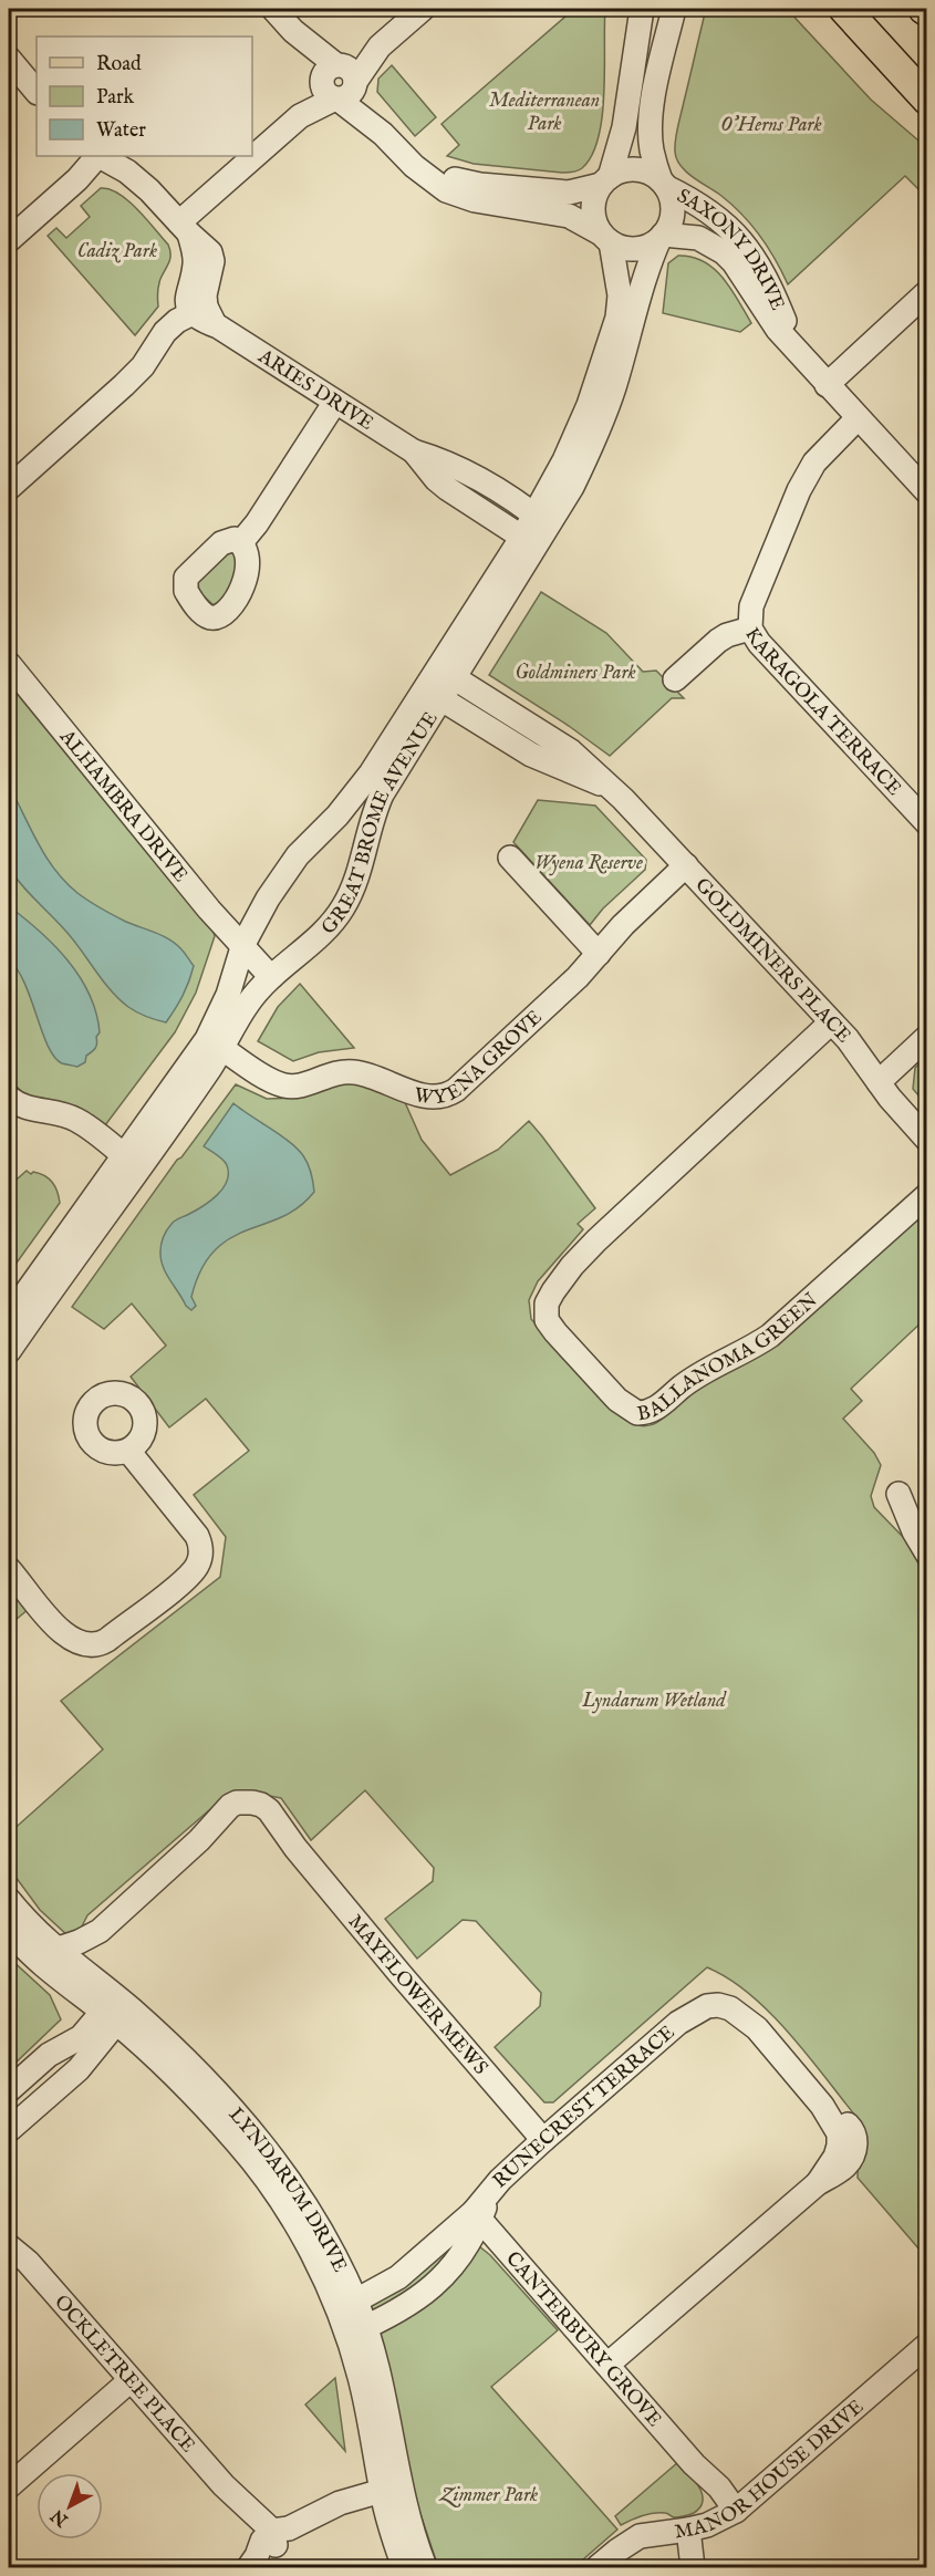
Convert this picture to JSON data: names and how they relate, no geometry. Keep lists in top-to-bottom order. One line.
{"streets":{"street":["SAXONY DRIVE","ARIES DRIVE","KARAGOLA TERRACE","ALHAMBRA DRIVE","GREAT BROME AVENUE","GOLDMINERS PLACE","WYENA GROVE","BALLANOMA GREEN","MAYFLOWER MEWS","RUNECREST TERRACE","LYNDARUM DRIVE","CANTERBURY GROVE","OCKLETREE PLACE","MANOR HOUSE DRIVE"]},"crossings":[["SAXONY DRIVE","KARAGOLA TERRACE"],["SAXONY DRIVE","GREAT BROME AVENUE"],["ARIES DRIVE","GREAT BROME AVENUE"],["ALHAMBRA DRIVE","GREAT BROME AVENUE"],["GREAT BROME AVENUE","GOLDMINERS PLACE"],["GREAT BROME AVENUE","WYENA GROVE"],["GOLDMINERS PLACE","WYENA GROVE"],["GOLDMINERS PLACE","BALLANOMA GREEN"],["MAYFLOWER MEWS","RUNECREST TERRACE"],["MAYFLOWER MEWS","LYNDARUM DRIVE"],["RUNECREST TERRACE","LYNDARUM DRIVE"],["RUNECREST TERRACE","CANTERBURY GROVE"],["CANTERBURY GROVE","MANOR HOUSE DRIVE"]],"parks":["Mediterranean Park","O'Herns Park","Cadiz Park","Goldminers Park","Wyena Reserve","Lyndarum Wetland","Zimmer Park"],"legend":["Road","Park","Water"],"north":"bottom left"}
